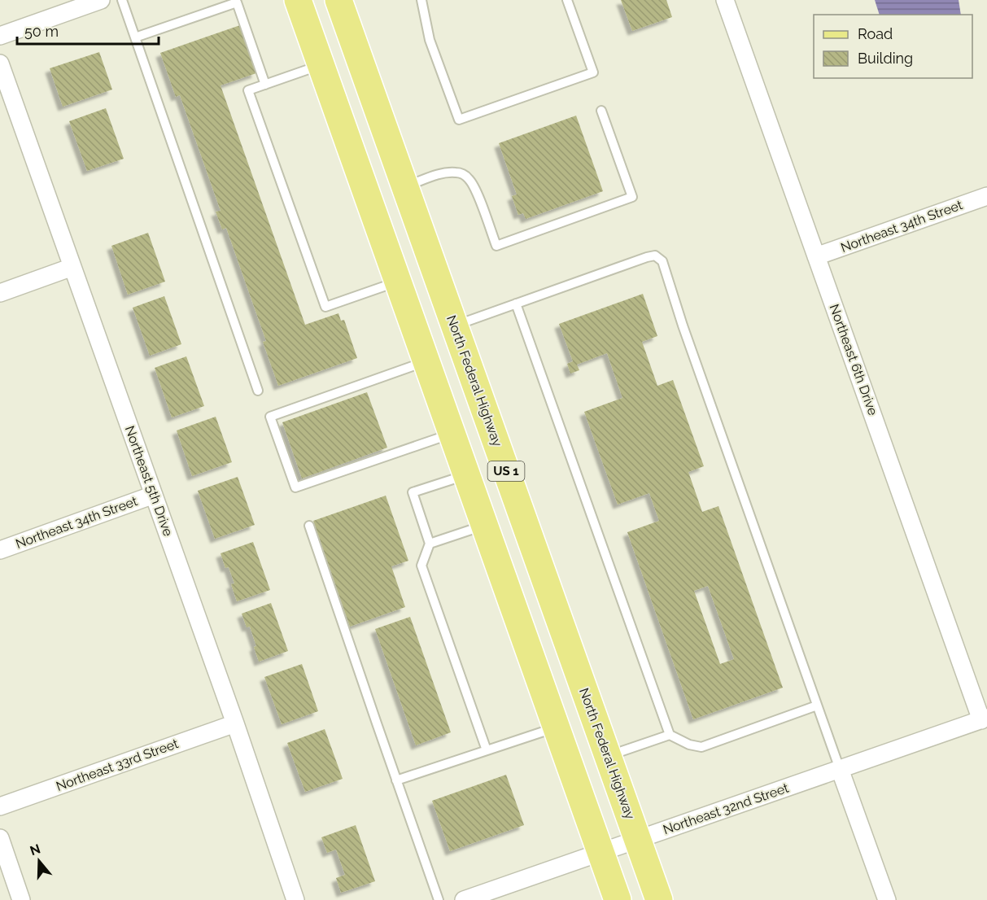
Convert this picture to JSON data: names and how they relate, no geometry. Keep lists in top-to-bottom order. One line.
{"streets":{"main road":["North Federal Highway","US 1"],"street":["Northeast 34th Street","Northeast 6th Drive","Northeast 5th Drive","Northeast 33rd Street","Northeast 32nd Street"]},"crossings":[["Northeast 34th Street","Northeast 6th Drive"],["Northeast 34th Street","Northeast 5th Drive"],["Northeast 6th Drive","Northeast 32nd Street"],["North Federal Highway","Northeast 32nd Street"],["US 1","Northeast 32nd Street"],["Northeast 5th Drive","Northeast 33rd Street"]],"legend":["Road","Building"],"scale_bar":"50 m","north":"top"}
